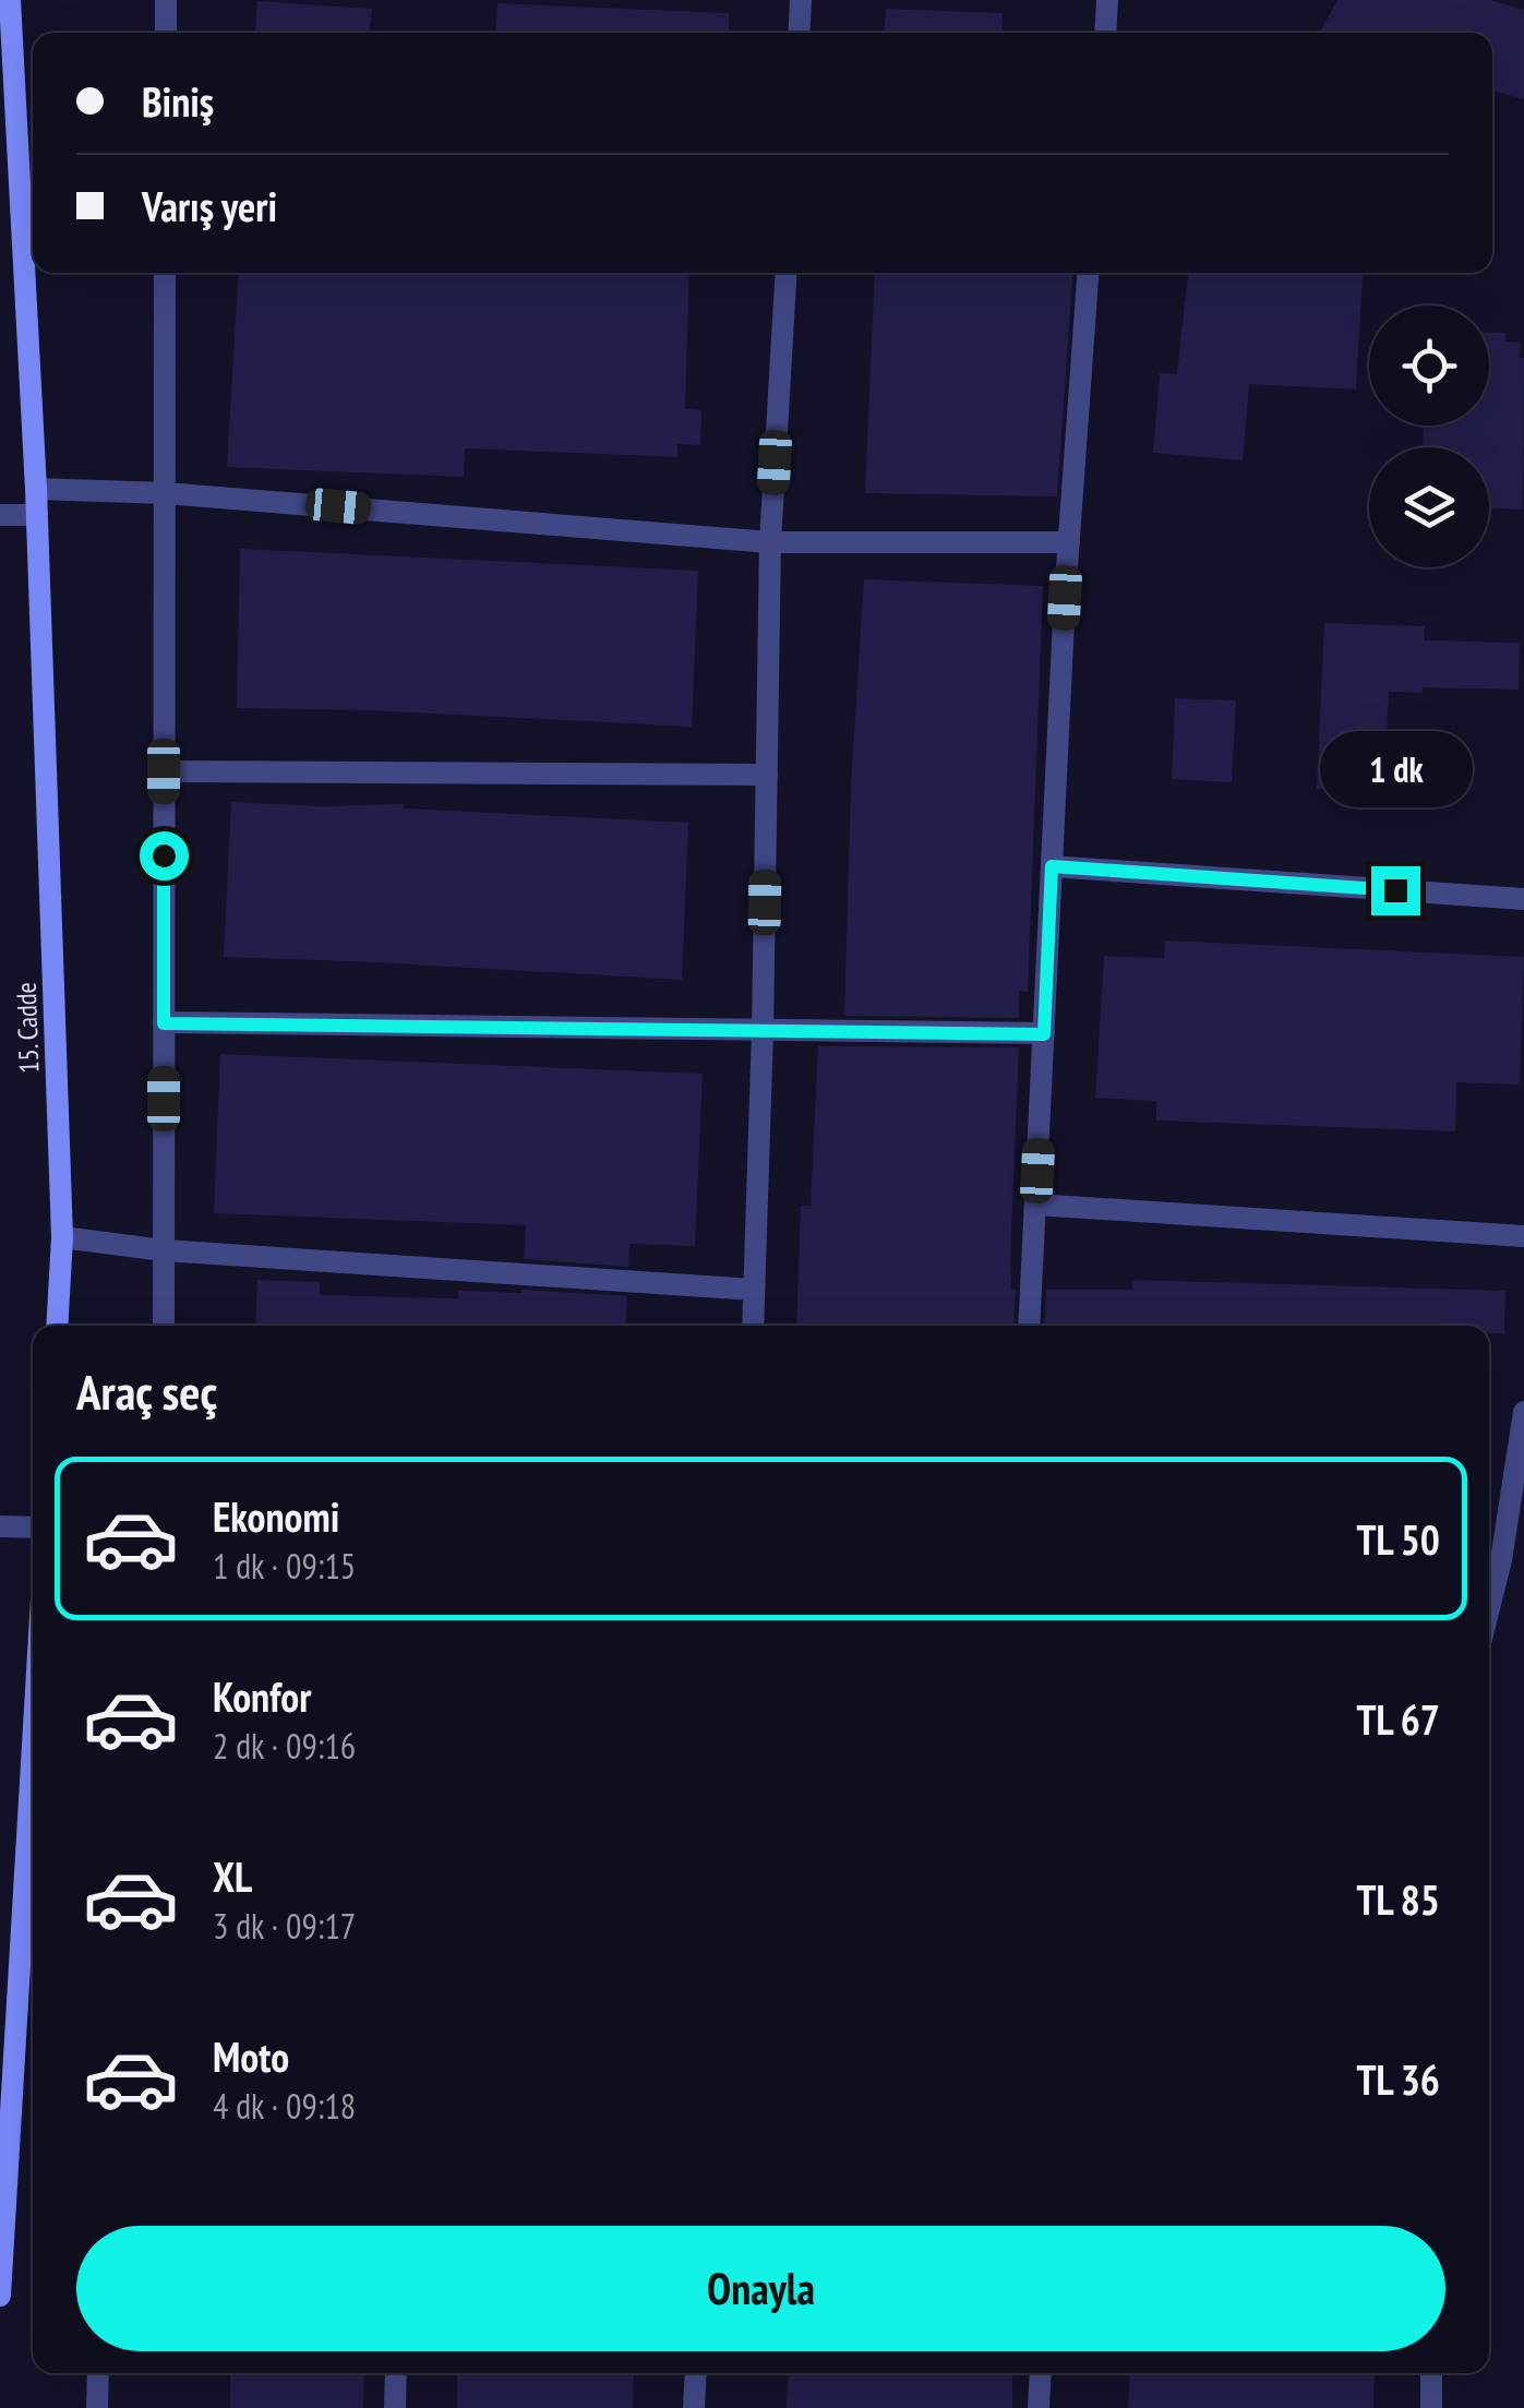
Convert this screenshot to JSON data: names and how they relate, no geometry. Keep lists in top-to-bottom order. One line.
{"streets":{"main road":["15. Cadde"]},"page":{"banner":["Biniş","Varış yeri"],"bubble":"1 dk","heading":"Araç seç","list":[{"name":"Ekonomi","note":"1 dk · 09:15","value":"TL 50"},{"name":"Konfor","note":"2 dk · 09:16","value":"TL 67"},{"name":"XL","note":"3 dk · 09:17","value":"TL 85"},{"name":"Moto","note":"4 dk · 09:18","value":"TL 36"}],"buttons":"Onayla"}}
